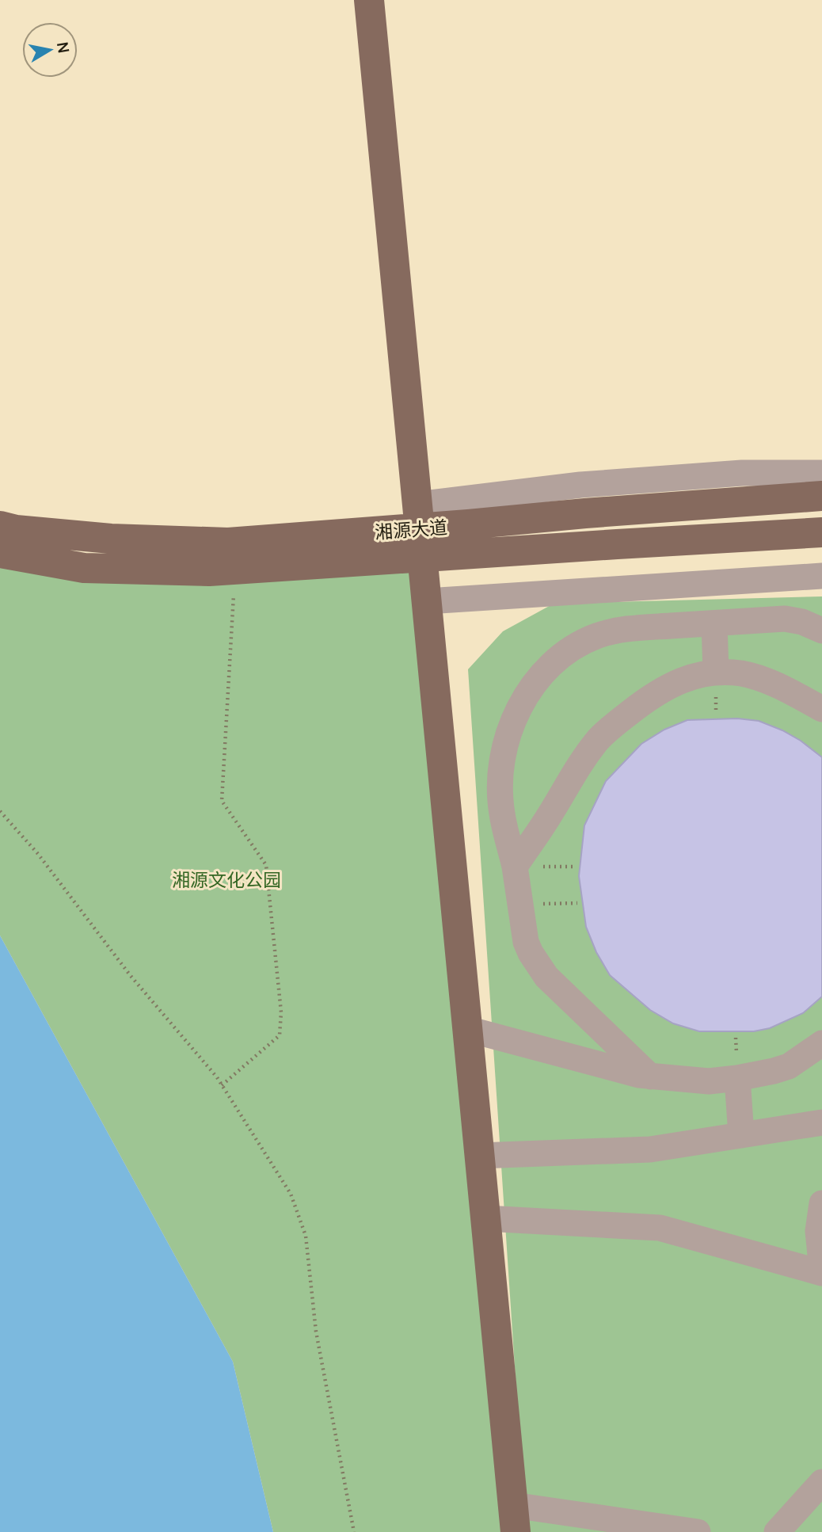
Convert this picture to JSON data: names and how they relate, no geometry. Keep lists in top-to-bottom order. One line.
{"streets":{"main road":["湘源大道"]},"parks":["湘源文化公园"],"north":"right"}
